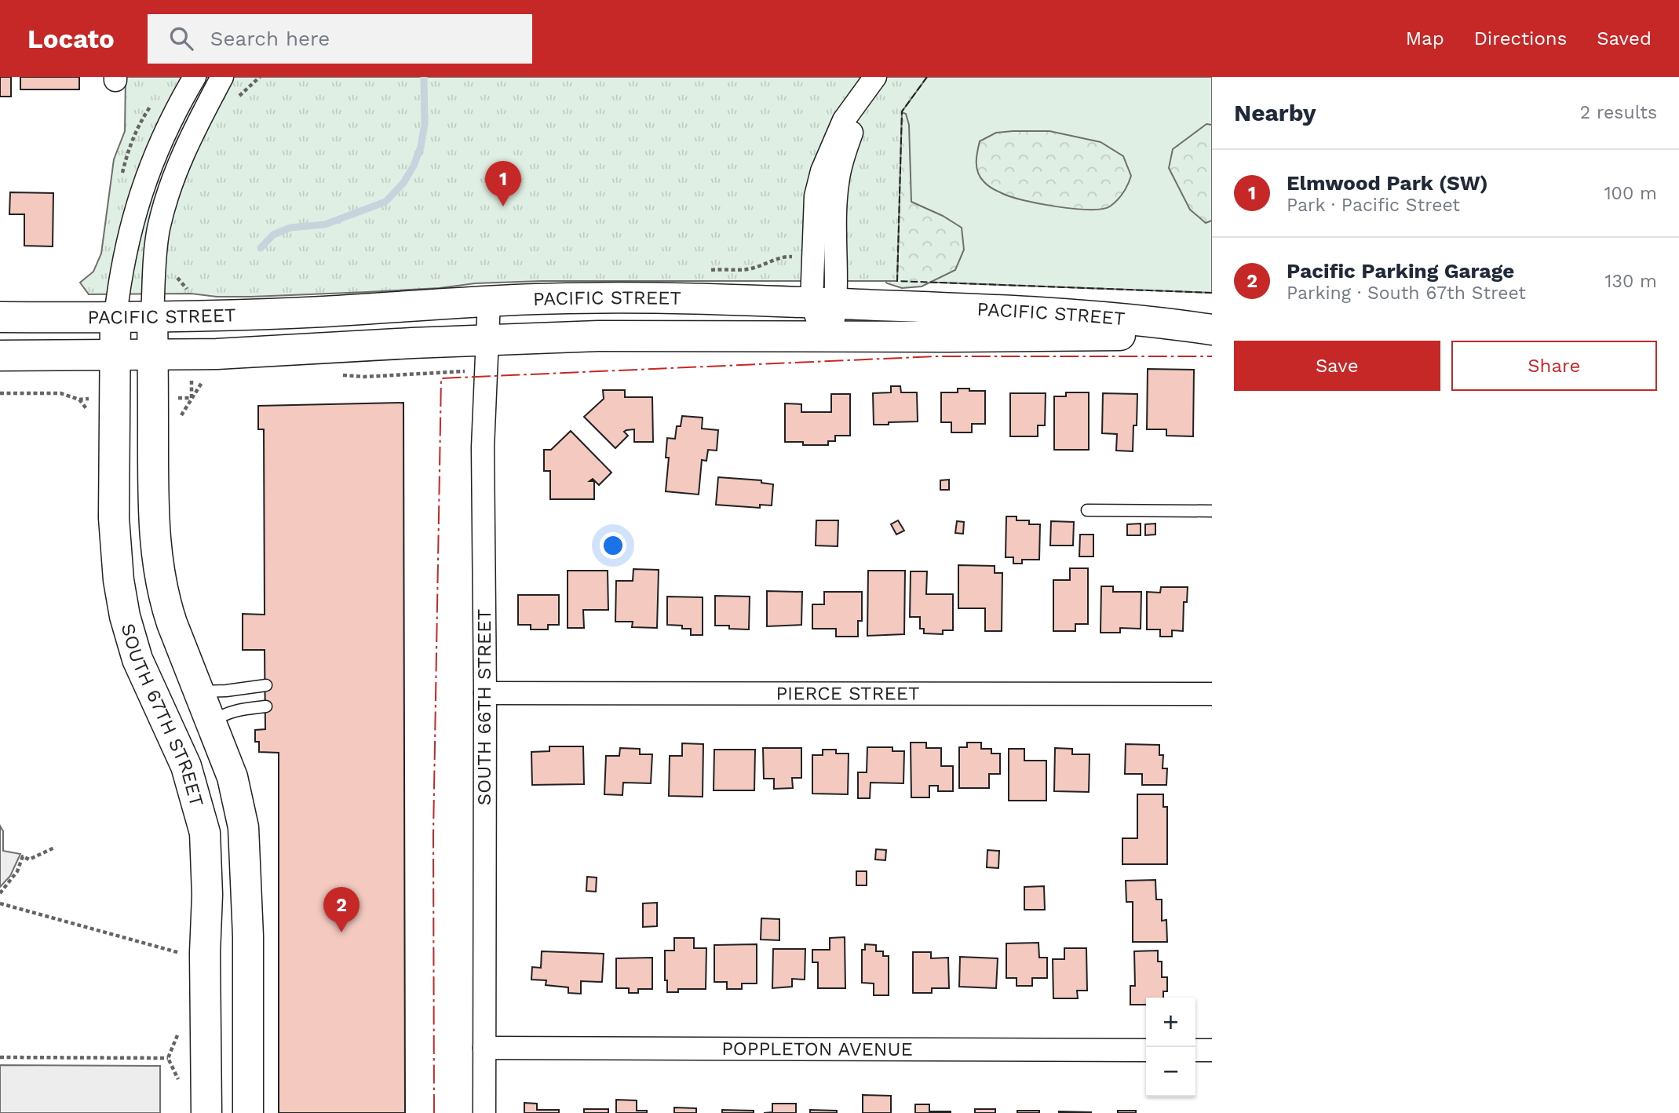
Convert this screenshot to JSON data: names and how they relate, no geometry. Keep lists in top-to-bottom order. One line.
{"streets":{"main road":["PACIFIC STREET","SOUTH 67TH STREET"],"street":["PIERCE STREET","SOUTH 66TH STREET","POPPLETON AVENUE"]},"crossings":[["PACIFIC STREET","SOUTH 66TH STREET"],["PACIFIC STREET","SOUTH 67TH STREET"],["PIERCE STREET","SOUTH 66TH STREET"],["SOUTH 66TH STREET","POPPLETON AVENUE"]],"page":{"header":"Locato","search":"Search here","nav":["Map","Directions","Saved"],"heading":["Nearby","2 results"],"list":[{"mark":"1","name":"Elmwood Park (SW)","note":"Park · Pacific Street","value":"100 m"},{"mark":"2","name":"Pacific Parking Garage","note":"Parking · South 67th Street","value":"130 m"}],"pins":["1","2"],"buttons":["Save","Share"],"map_buttons":["+","−"]}}
